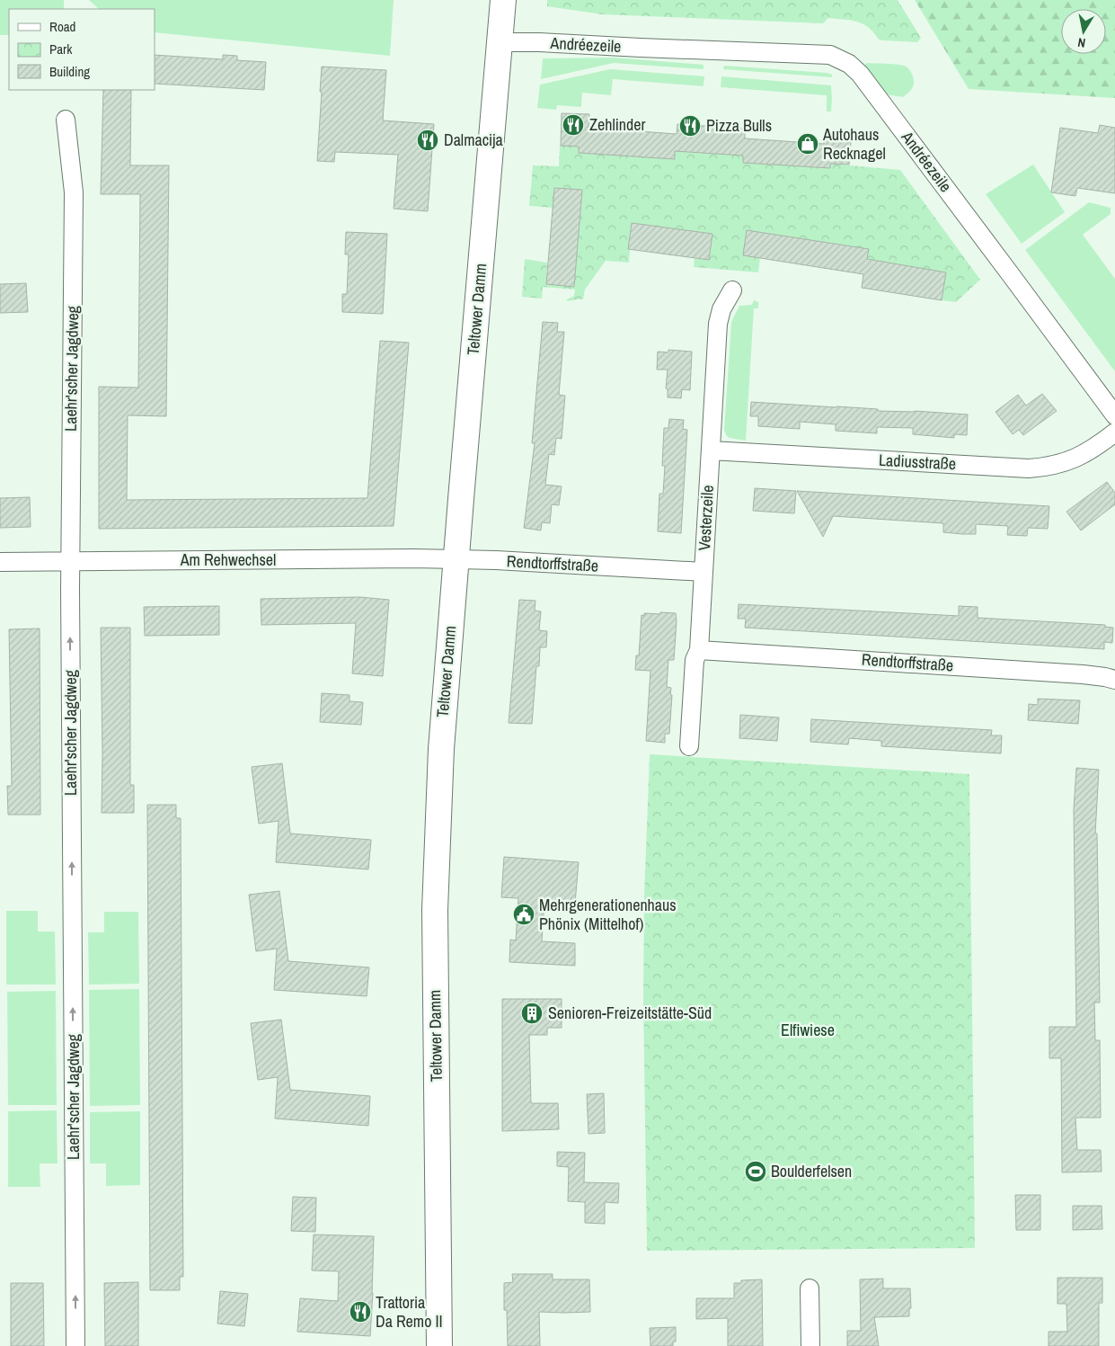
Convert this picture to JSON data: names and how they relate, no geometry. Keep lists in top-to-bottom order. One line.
{"streets":{"main road":["Teltower Damm"],"street":["Andréezeile","Laehr'scher Jagdweg","Ladiusstraße","Vesterzeile","Am Rehwechsel","Rendtorffstraße"]},"crossings":[["Andréezeile","Teltower Damm"],["Teltower Damm","Am Rehwechsel"],["Teltower Damm","Rendtorffstraße"],["Laehr'scher Jagdweg","Am Rehwechsel"],["Ladiusstraße","Vesterzeile"],["Vesterzeile","Rendtorffstraße"],["Am Rehwechsel","Rendtorffstraße"]],"one_way":["Laehr'scher Jagdweg"],"parks":["Elfiwiese"],"places":{"restaurant":["Zehlinder","Pizza Bulls","Dalmacija","Trattoria Da Remo II"],"shop":["Autohaus Recknagel"],"public building":["Mehrgenerationenhaus Phönix (Mittelhof)"],"building":["Senioren-Freizeitstätte-Süd"],"sports":["Boulderfelsen"]},"legend":["Road","Park","Building"],"north":"bottom"}
